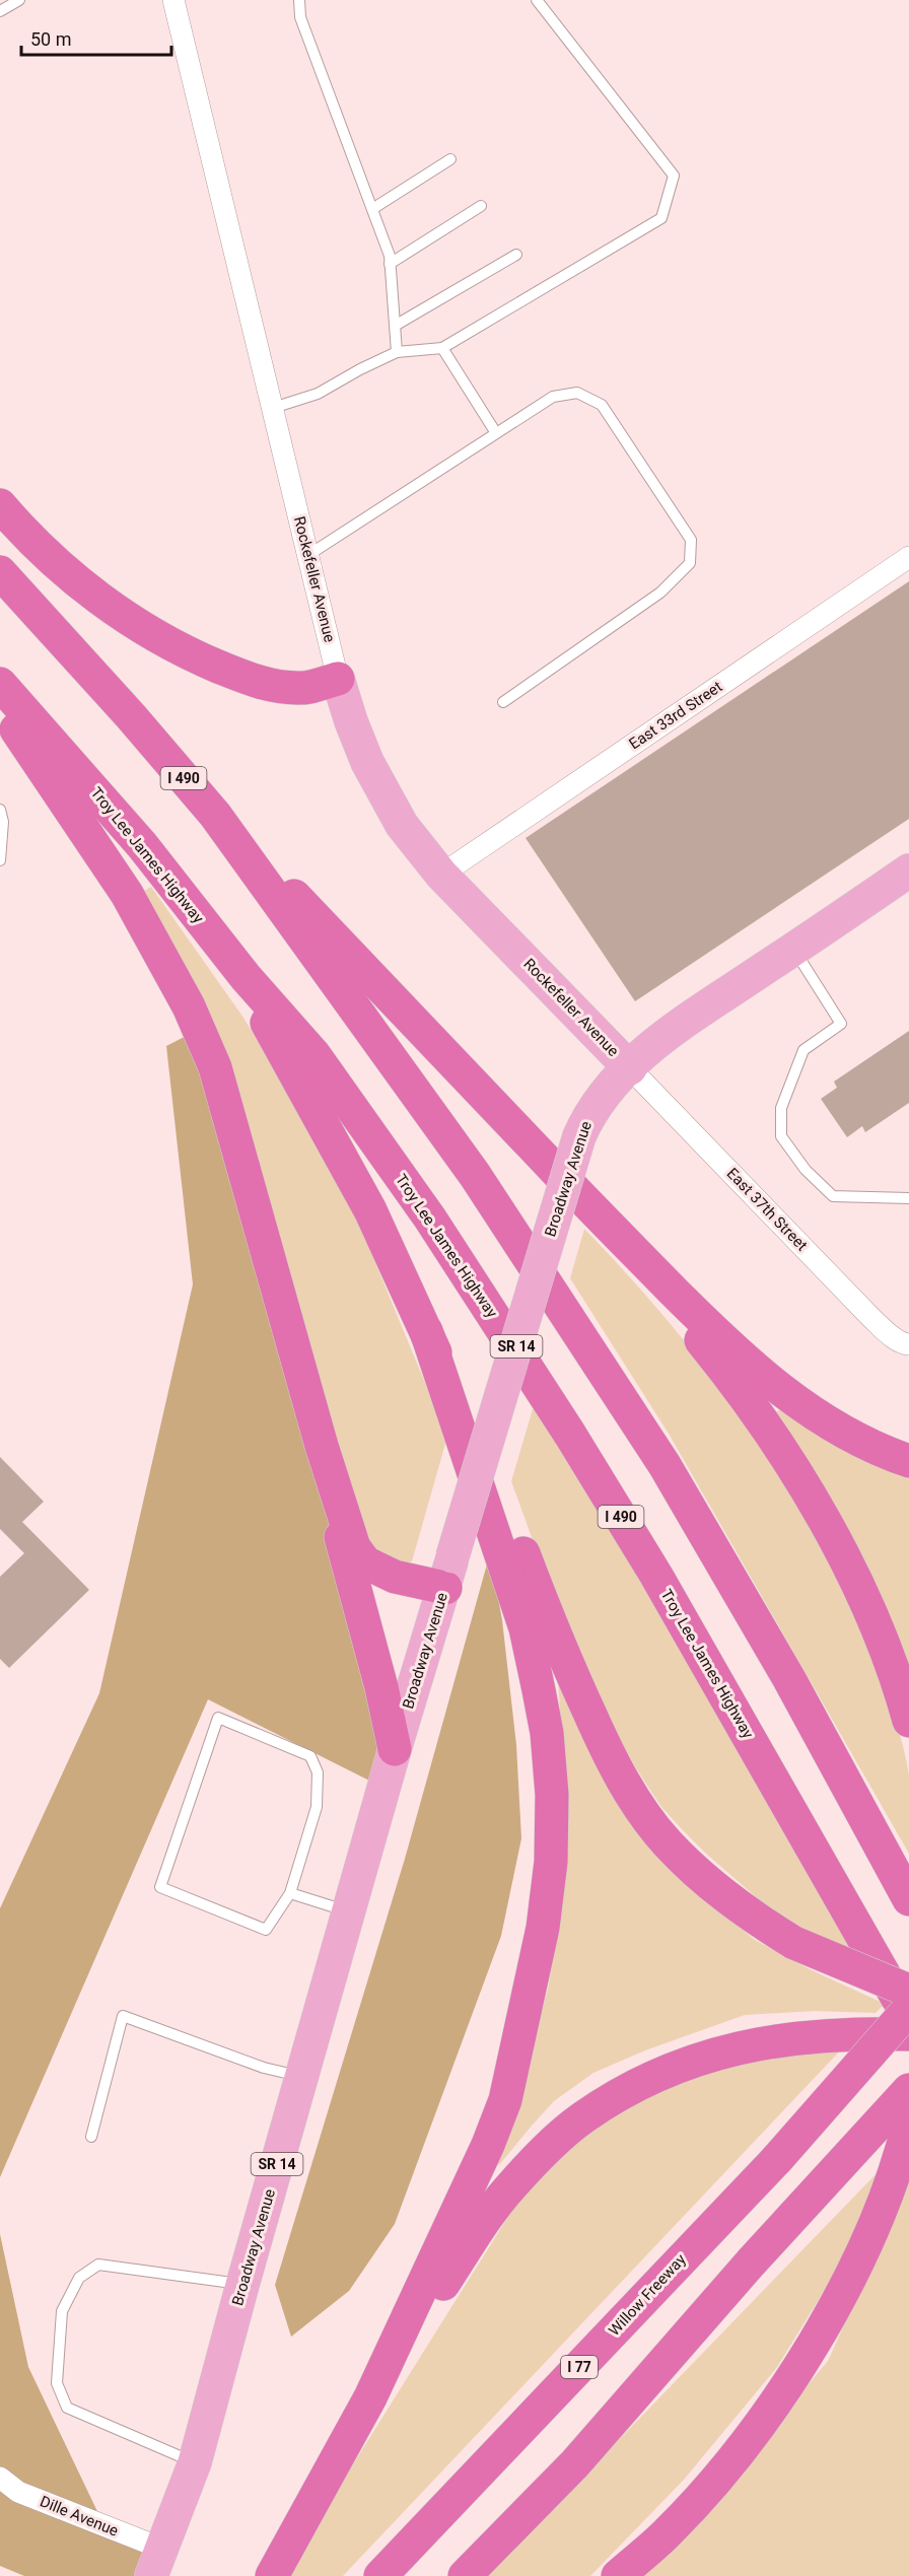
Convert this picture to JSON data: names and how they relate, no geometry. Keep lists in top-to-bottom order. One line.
{"streets":{"highway":["I 490","Troy Lee James Highway","Willow Freeway","I 77"],"main road":["Rockefeller Avenue","Broadway Avenue","SR 14"],"street":["East 33rd Street","East 37th Street","Dille Avenue"]},"crossings":[["Rockefeller Avenue","East 33rd Street"],["Rockefeller Avenue","Broadway Avenue"],["Rockefeller Avenue","East 37th Street"],["Broadway Avenue","East 37th Street"],["Broadway Avenue","Dille Avenue"]],"scale_bar":"50 m"}
